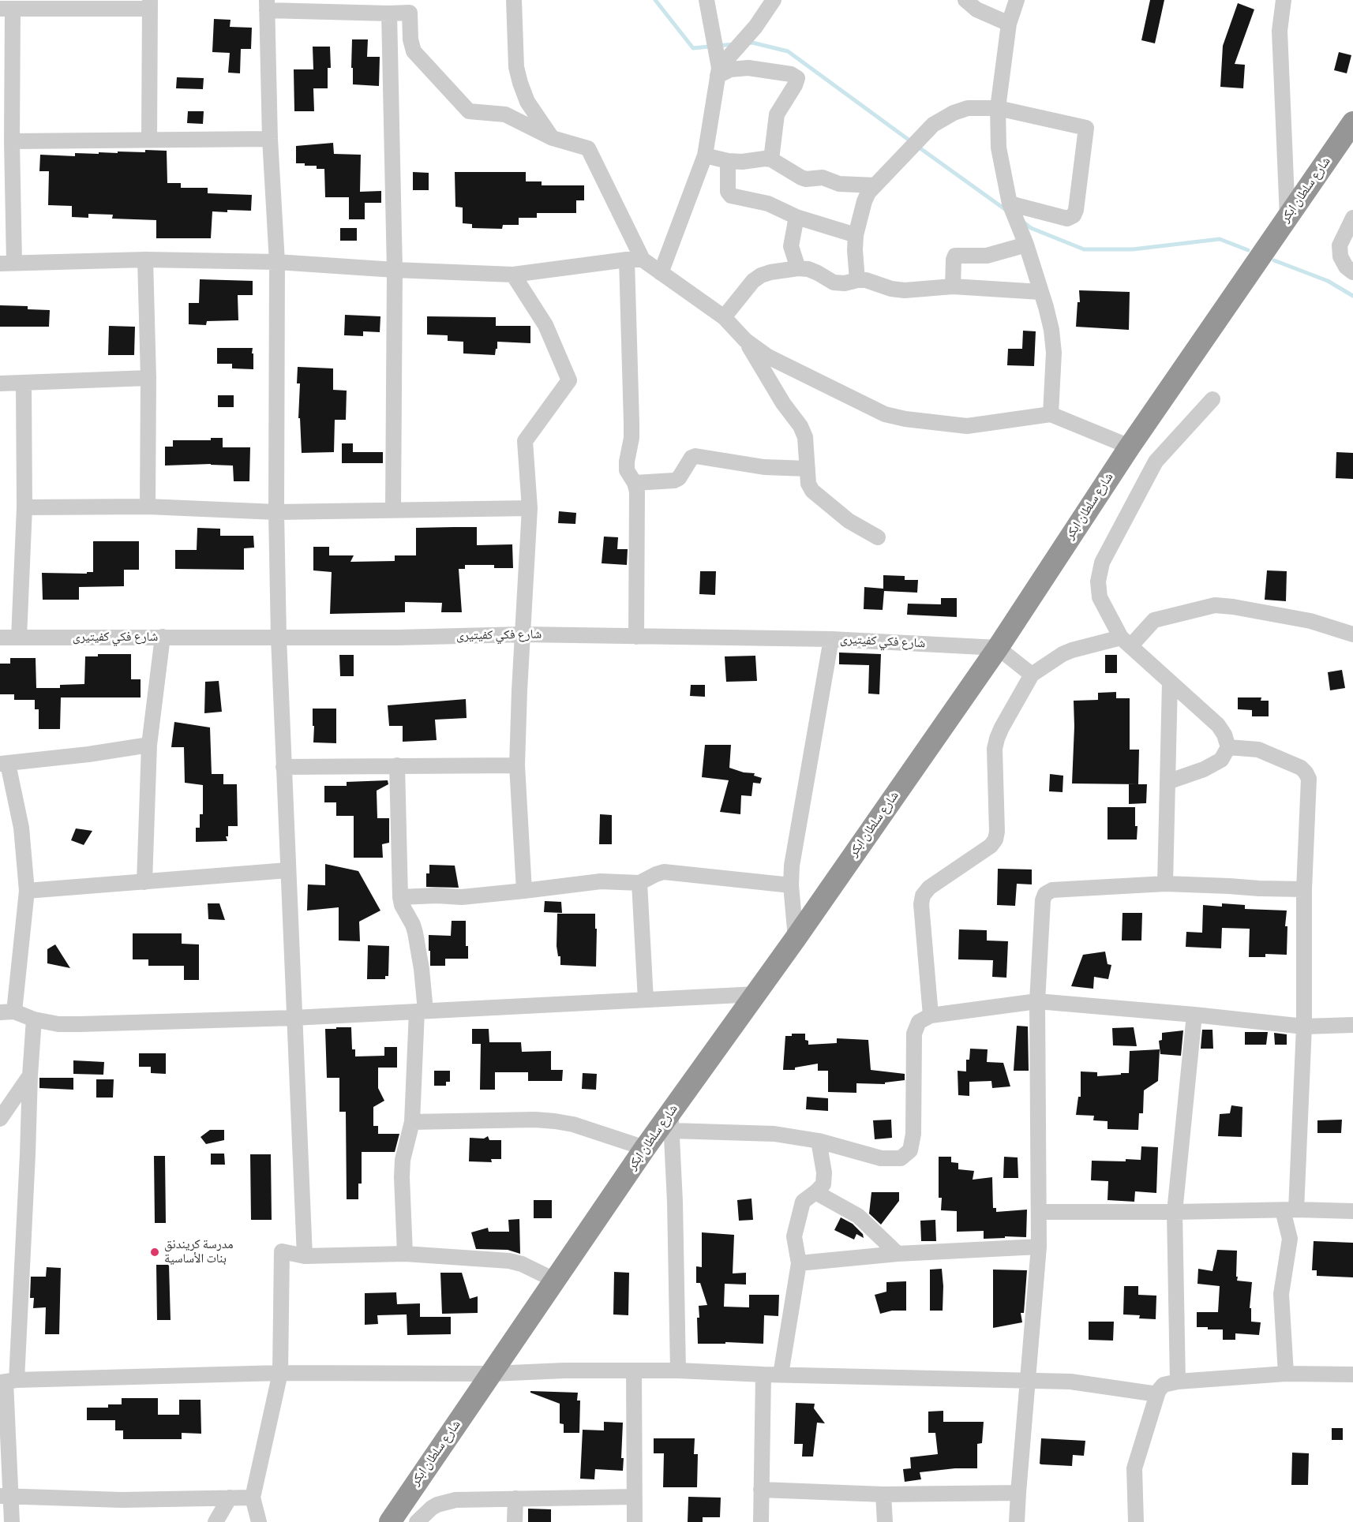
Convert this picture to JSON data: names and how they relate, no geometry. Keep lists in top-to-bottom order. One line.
{"streets":{"highway":["شارع سلطان ابكر"],"street":["شارع فكي كفيتيرى"]},"crossings":[["شارع سلطان ابكر","شارع فكي كفيتيرى"]],"places":["مدرسة كريندنق بنات الأساسية"]}
